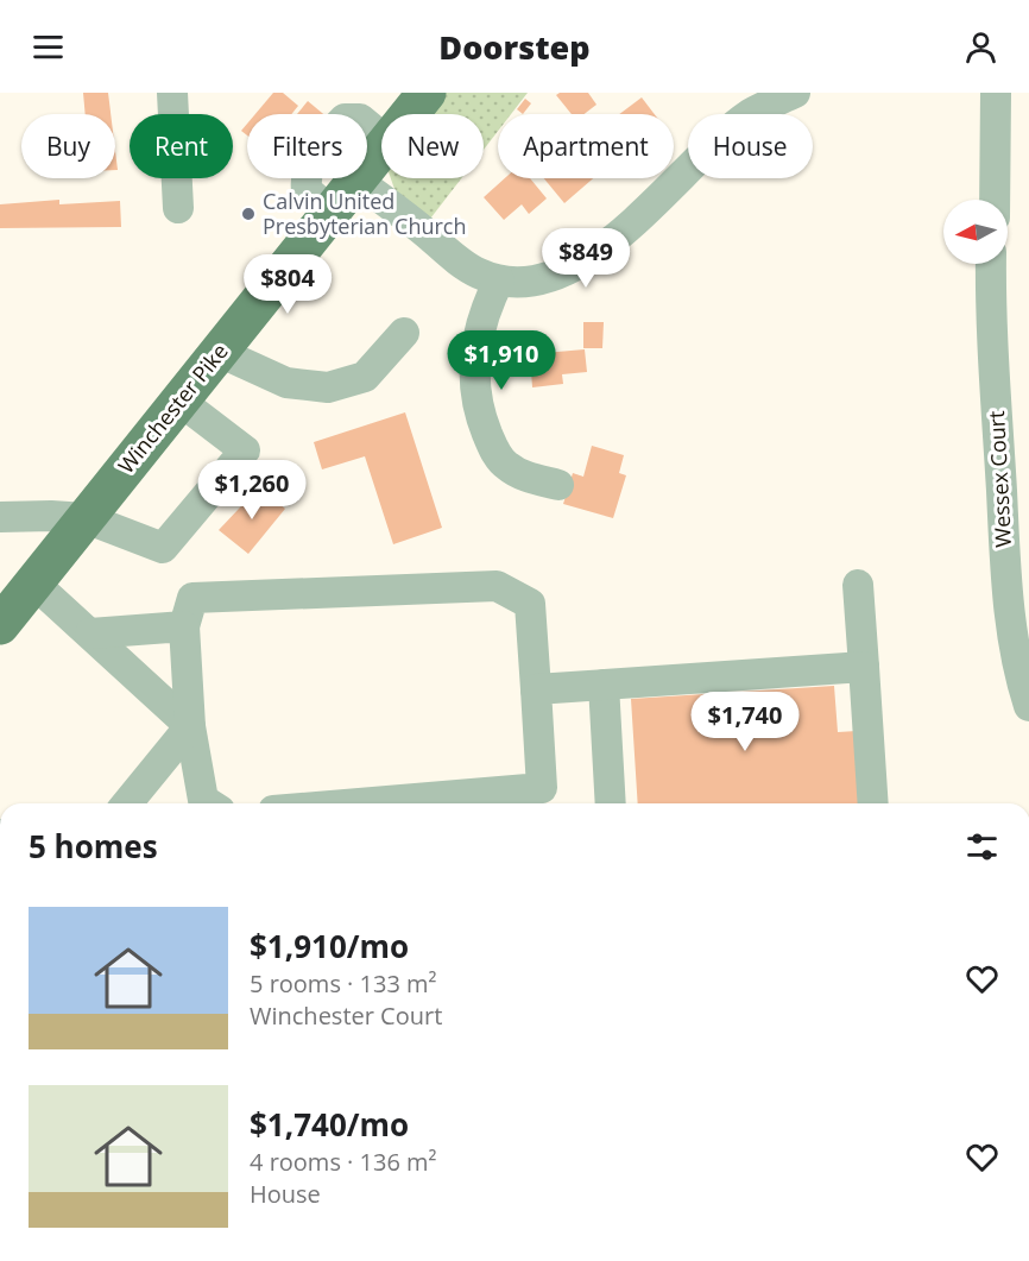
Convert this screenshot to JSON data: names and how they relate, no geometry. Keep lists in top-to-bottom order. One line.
{"streets":{"main road":["Winchester Pike"],"street":["Wessex Court"]},"places":["Calvin United Presbyterian Church"],"north":"left","page":{"header":"Doorstep","chip":["Buy","Rent","Filters","New","Apartment","House"],"price":["$849","$804","$1,910","$1,260","$1,740"],"heading":"5 homes","list":[{"name":"$1,910/mo","note":"5 rooms · 133 m² · Winchester Court"},{"name":"$1,740/mo","note":"4 rooms · 136 m² · House"}]}}
